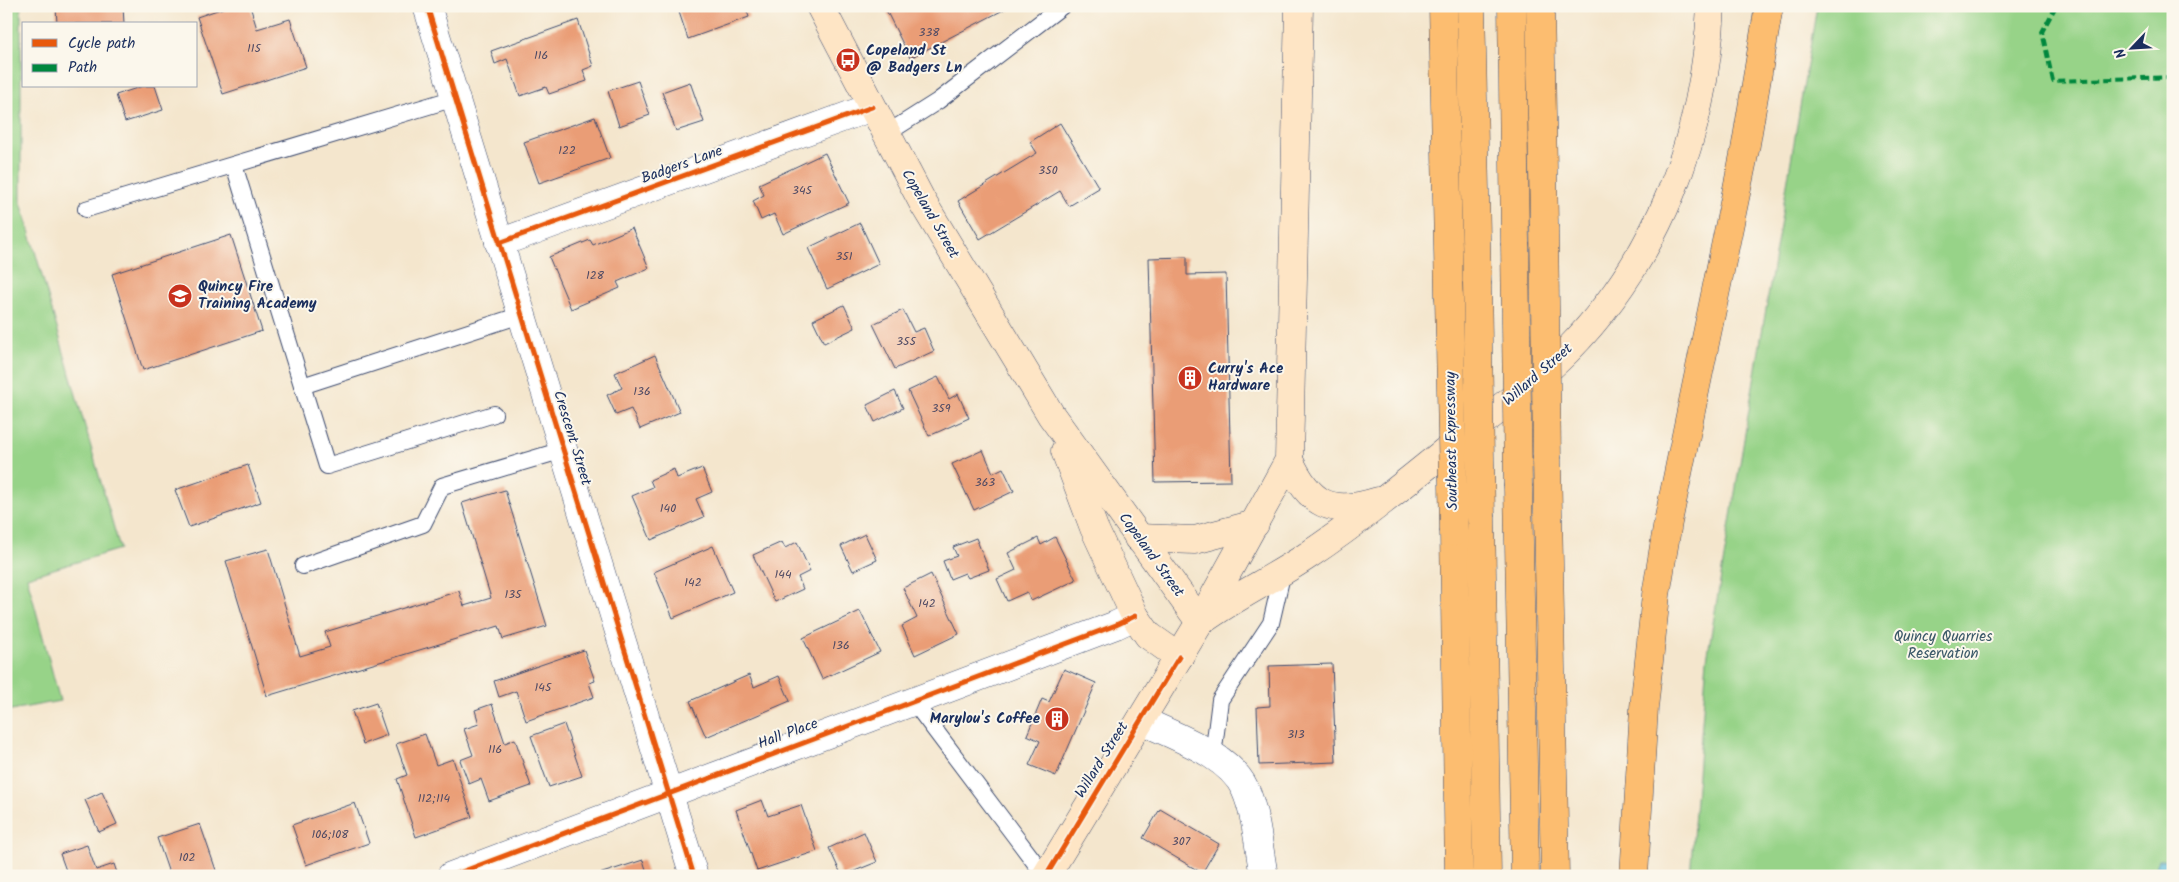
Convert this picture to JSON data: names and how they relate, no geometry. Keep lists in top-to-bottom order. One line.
{"streets":{"highway":["Southeast Expressway"],"main road":["Copeland Street","Willard Street"],"street":["Badgers Lane","Crescent Street","Hall Place"]},"crossings":[["Badgers Lane","Copeland Street"],["Badgers Lane","Crescent Street"],["Copeland Street","Willard Street"],["Copeland Street","Hall Place"],["Crescent Street","Hall Place"]],"parks":["Quincy Quarries Reservation"],"places":{"bus stop":["Copeland St @ Badgers Ln"],"school or university":["Quincy Fire Training Academy"],"building":["Curry's Ace Hardware","Marylou's Coffee"]},"house_numbers":["338","115","116","122","350","345","351","128","355","136","359","363","140","144","142","135","142","136","145","313","116","112;114","106;108","307","102"],"legend":["Cycle path","Path"],"north":"bottom left"}
